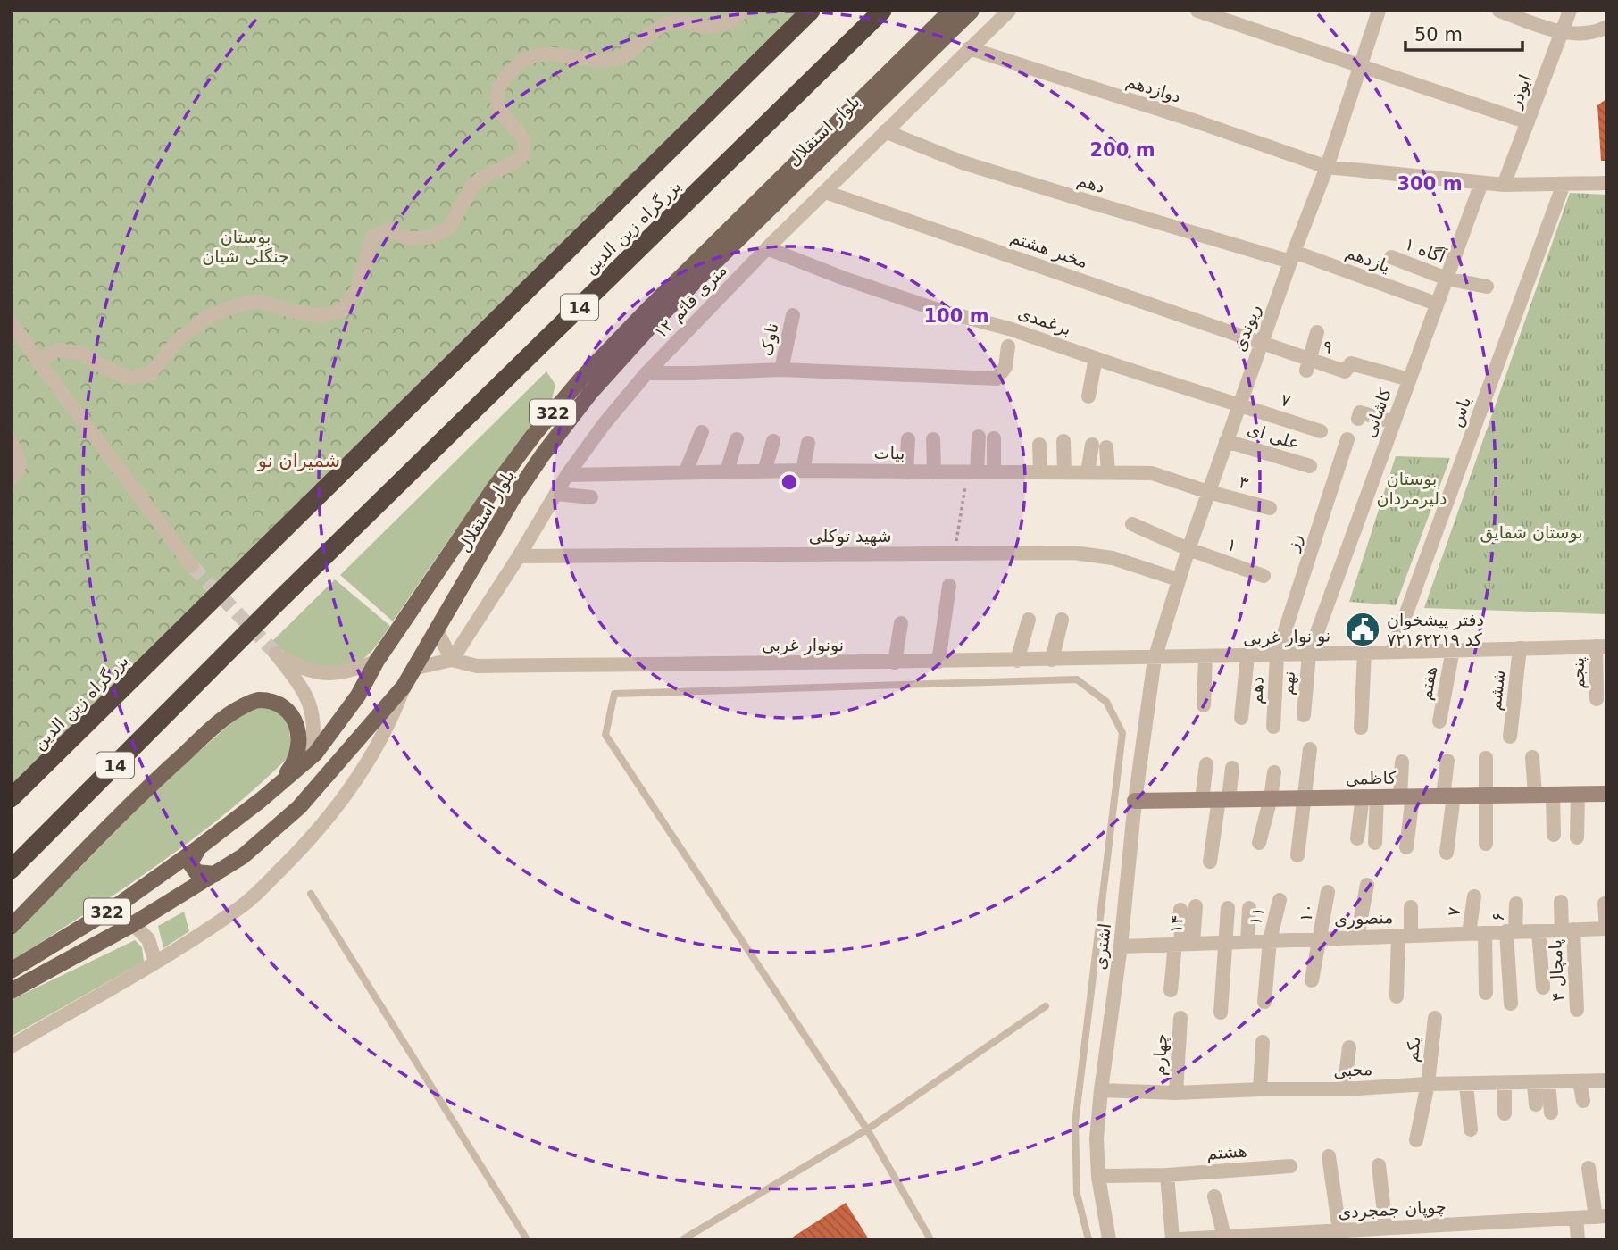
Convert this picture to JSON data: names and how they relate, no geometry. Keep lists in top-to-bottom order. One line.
{"streets":{"highway":["بزرگراه زین الدین","14"],"main road":["بلوار استقلال","322"],"street":["دوازدهم","ابوذر","دهم","مخبر هشتم","آگاه ۱","یازدهم","۱۲ متری قائم","برغمدی","ریوندی","ناوک","۹","۷","یاس","کاشانی","علی ای","بیات","۳","شهید توکلی","رز","۱","نو نوار غربی","نونوار غربی","پنجم","نهم","هفتم","ششم","کاظمی","۱۰","۱۱","۶","منصوری","۱۴","اشتری","پامچال ۴","یکم","چهارم","محبی","هشتم","چوپان جمجردی"]},"crossings":[["دوازدهم","ابوذر"],["دوازدهم","۱۲ متری قائم"],["دوازدهم","ریوندی"],["دوازدهم","یاس"],["دوازدهم","کاشانی"],["دهم","یازدهم"],["دهم","۱۲ متری قائم"],["دهم","ریوندی"],["دهم","رز"],["دهم","نو نوار غربی"],["مخبر هشتم","۱۲ متری قائم"],["مخبر هشتم","ریوندی"],["مخبر هشتم","۹"],["آگاه ۱","کاشانی"],["یازدهم","ریوندی"],["۱۲ متری قائم","برغمدی"],["۱۲ متری قائم","بیات"],["۱۲ متری قائم","شهید توکلی"],["۱۲ متری قائم","نونوار غربی"],["برغمدی","ریوندی"],["برغمدی","۷"],["ریوندی","۹"],["ریوندی","۷"],["ریوندی","علی ای"],["ریوندی","بیات"],["ریوندی","۳"],["ریوندی","شهید توکلی"],["ریوندی","۱"],["ریوندی","نو نوار غربی"],["ریوندی","نونوار غربی"],["ریوندی","اشتری"],["۹","کاشانی"],["۷","منصوری"],["یاس","نو نوار غربی"],["کاشانی","نو نوار غربی"],["کاشانی","نهم"],["بیات","۳"],["رز","نو نوار غربی"],["نو نوار غربی","نونوار غربی"],["نو نوار غربی","پنجم"],["نو نوار غربی","نهم"],["نو نوار غربی","هفتم"],["نو نوار غربی","ششم"],["نو نوار غربی","اشتری"],["نونوار غربی","اشتری"],["کاظمی","اشتری"],["۱۰","منصوری"],["۱۱","منصوری"],["۶","منصوری"],["منصوری","۱۴"],["منصوری","اشتری"],["منصوری","پامچال ۴"],["اشتری","محبی"],["یکم","محبی"],["چهارم","محبی"]],"districts":["شمیران نو"],"parks":["بوستان جنگلی شیان","بوستان دلیرمردان","بوستان شقایق"],"places":{"public building":["دفتر پیشخوان کد ۷۲۱۶۲۲۱۹"]},"scale_bar":"50 m","rings":["200 m","300 m","100 m"]}
